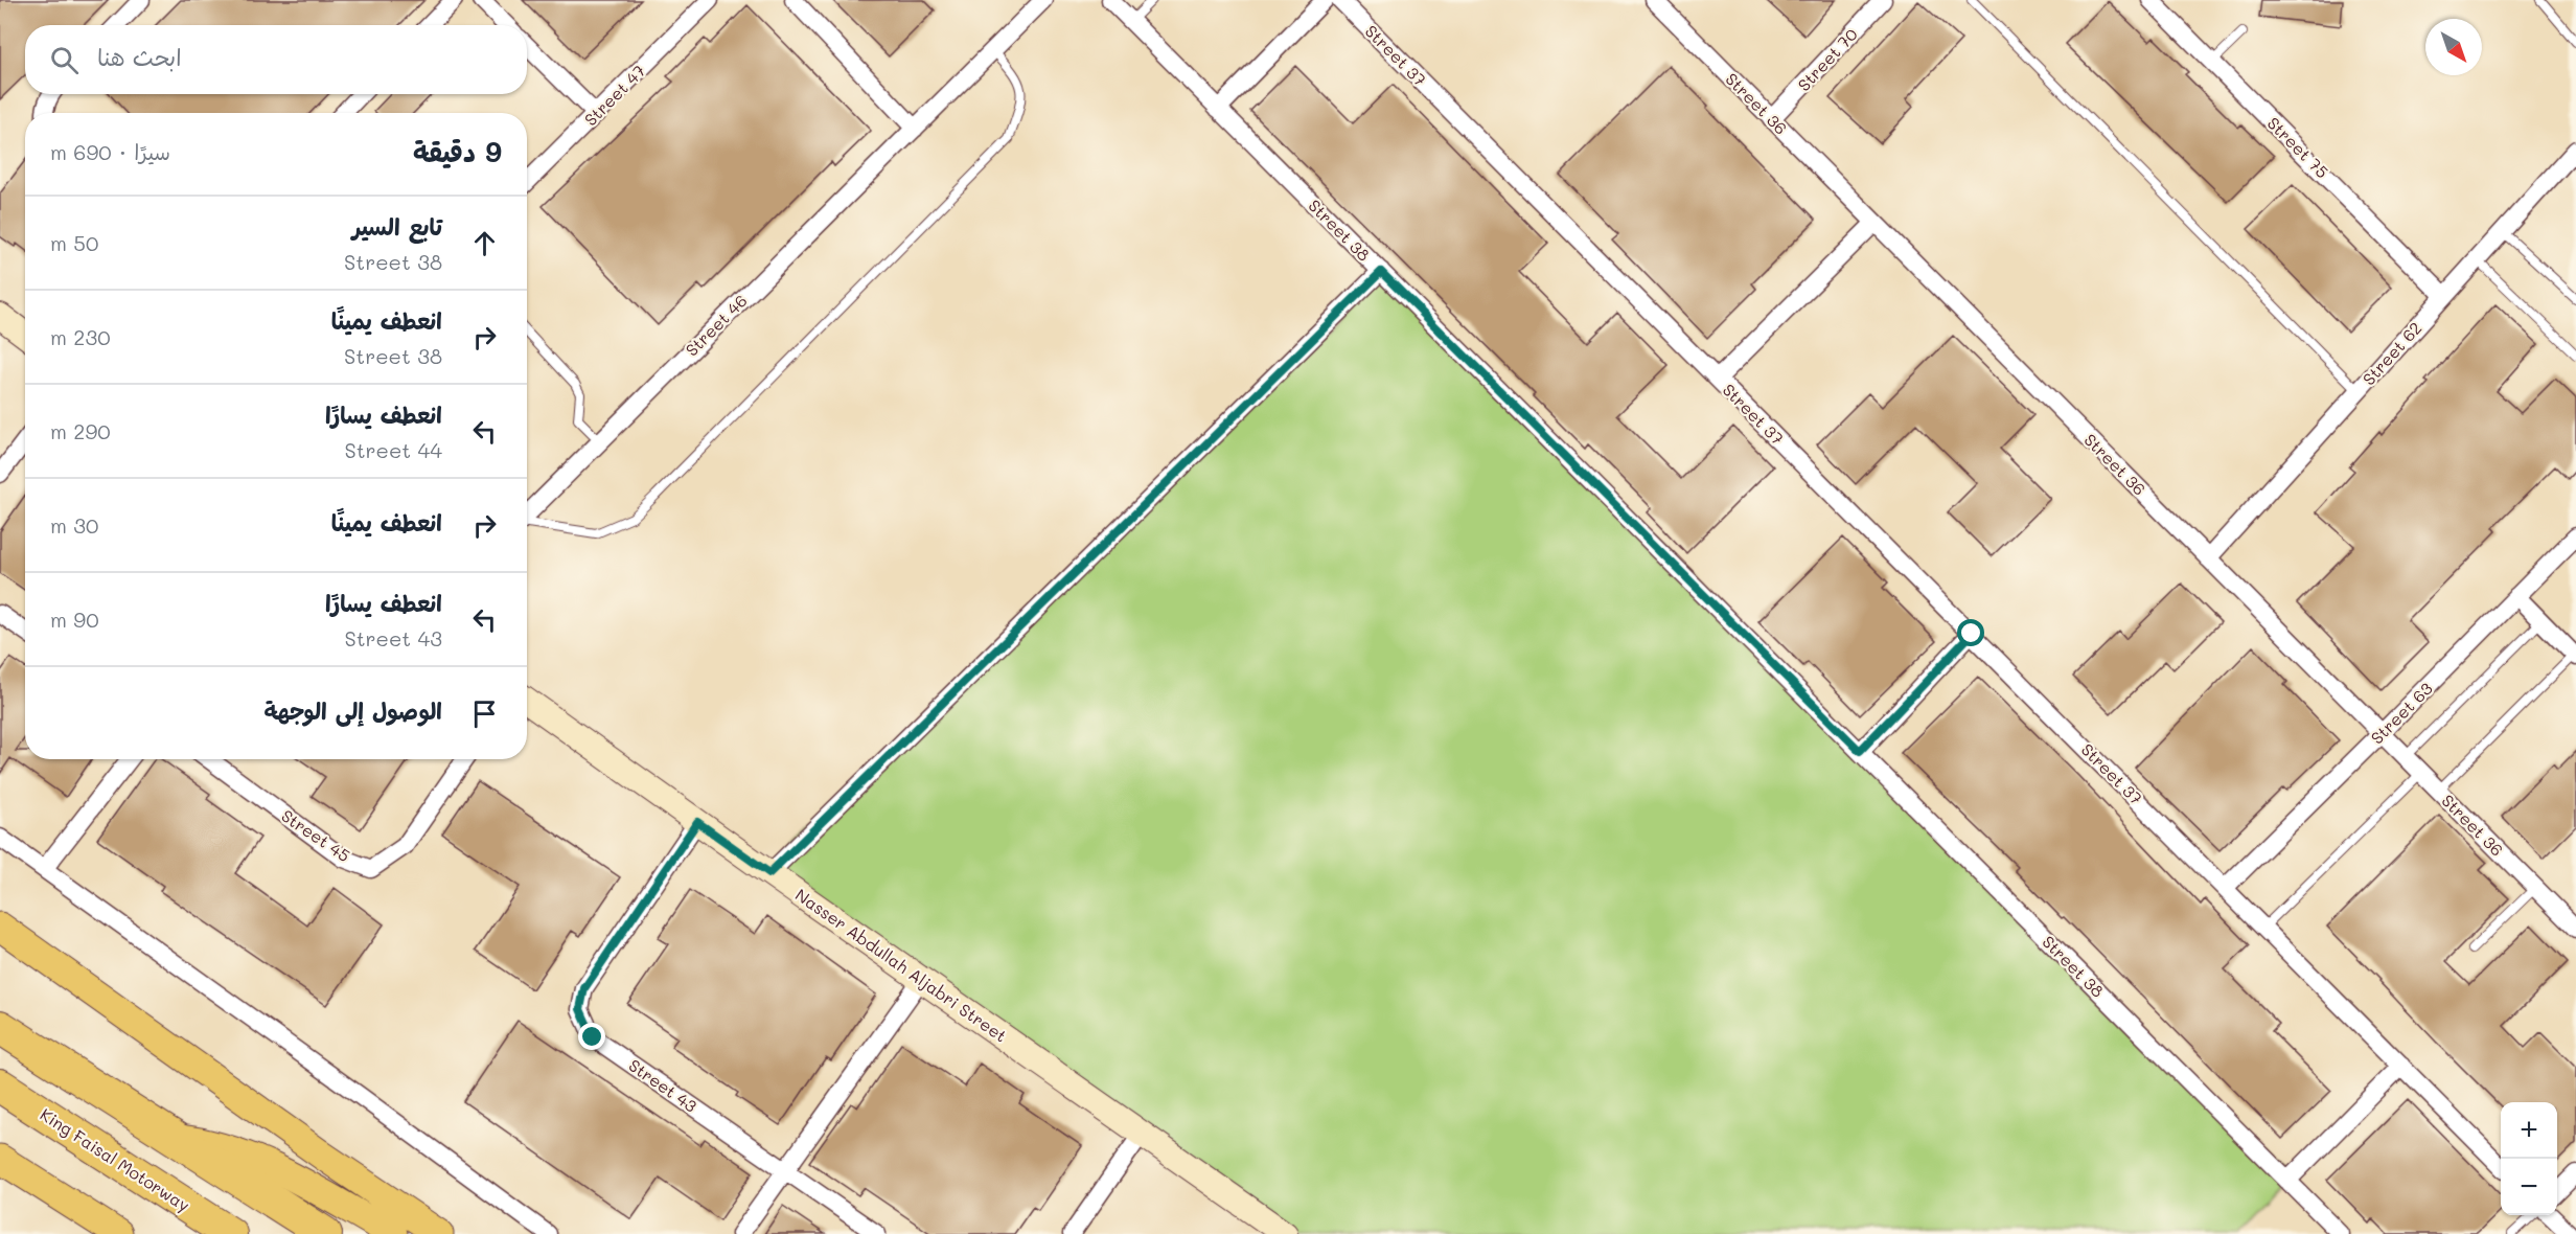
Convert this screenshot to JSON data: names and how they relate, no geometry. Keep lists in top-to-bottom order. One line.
{"streets":{"highway":["King Faisal Motorway"],"street":["Street 37","Street 70","Street 47","Street 36","Street 75","Street 38","Street 46","Street 62","Street 63","Street 45","Nasser Abdullah Aljabri Street","Street 43"]},"crossings":[["Street 37","Street 36"],["Street 37","Street 63"],["Street 70","Street 36"],["Street 36","Street 62"],["Street 36","Street 63"],["Street 75","Street 62"],["Nasser Abdullah Aljabri Street","Street 43"]],"north":"bottom right","page":{"search":"ابحث هنا","heading":["9 دقيقة","سيرًا · 690 m"],"list":[["تابع السير","Street 38","50 m"],["انعطف يمينًا","Street 38","230 m"],["انعطف يسارًا","Street 44","290 m"],["انعطف يمينًا","30 m"],["انعطف يسارًا","Street 43","90 m"],"الوصول إلى الوجهة"],"map_buttons":["+","−"]}}
